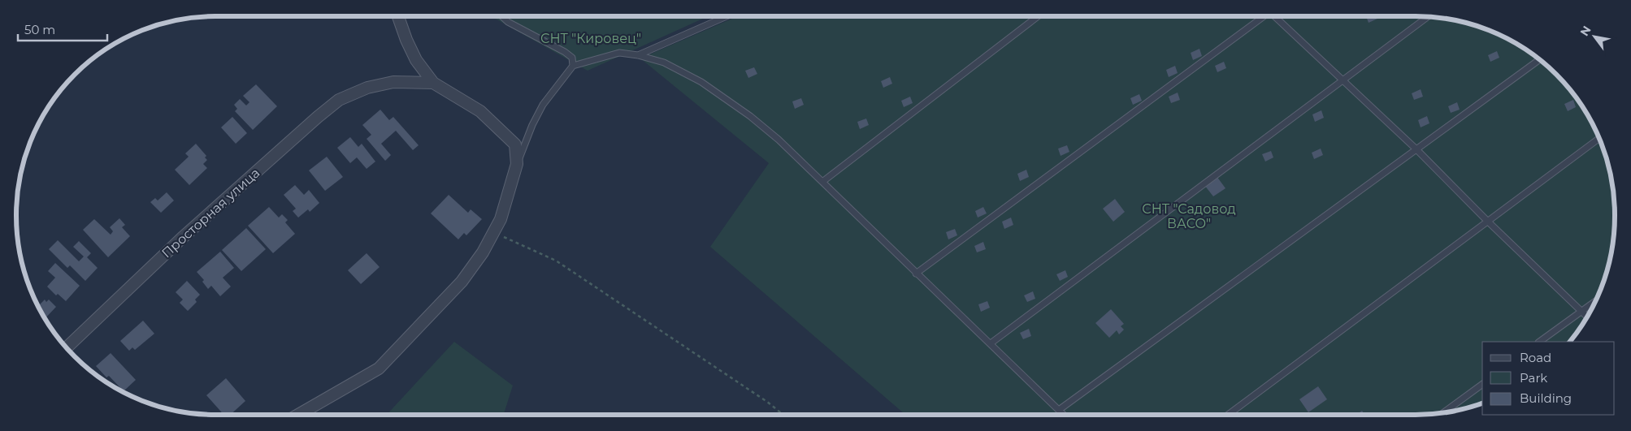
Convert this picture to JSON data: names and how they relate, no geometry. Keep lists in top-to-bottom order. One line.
{"streets":{"street":["Просторная улица"]},"parks":["СНТ \"Кировец\"","СНТ \"Садовод ВАСО\""],"legend":["Road","Park","Building"],"scale_bar":"50 m","north":"top left"}
